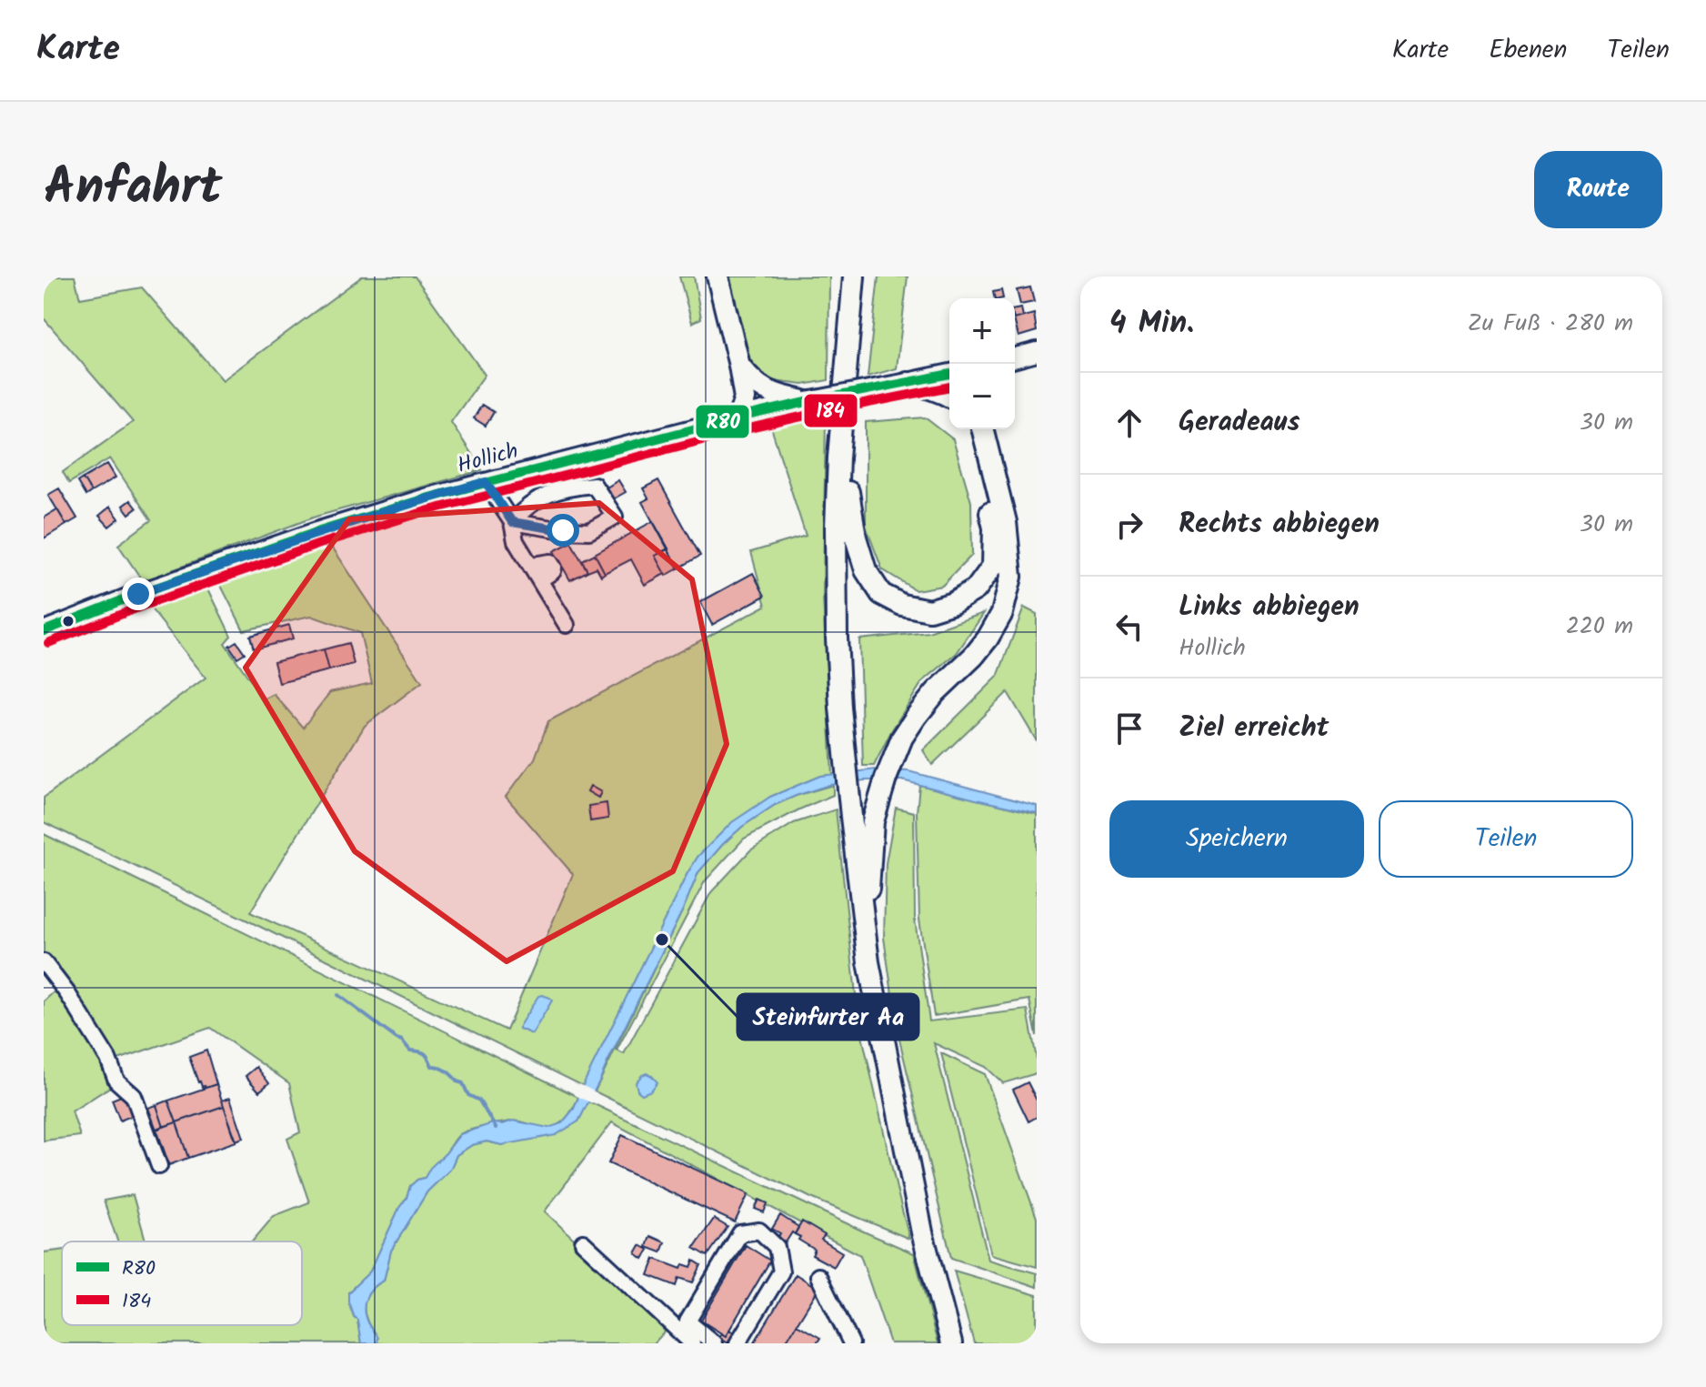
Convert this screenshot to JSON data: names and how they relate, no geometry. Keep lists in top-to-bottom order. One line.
{"streets":{"main road":["Hollich"]},"places":["Steinfurter Aa"],"lines":["transit line R80","transit line 184"],"legend":["R80","184"],"page":{"header":"Karte","nav":["Karte","Ebenen","Teilen"],"title":"Anfahrt","buttons":["Route",["Speichern","Teilen"]],"heading":["4 Min.","Zu Fuß · 280 m"],"map_buttons":["+","−"],"list":[["Geradeaus","30 m"],["Rechts abbiegen","30 m"],["Links abbiegen","Hollich","220 m"],"Ziel erreicht"]}}
